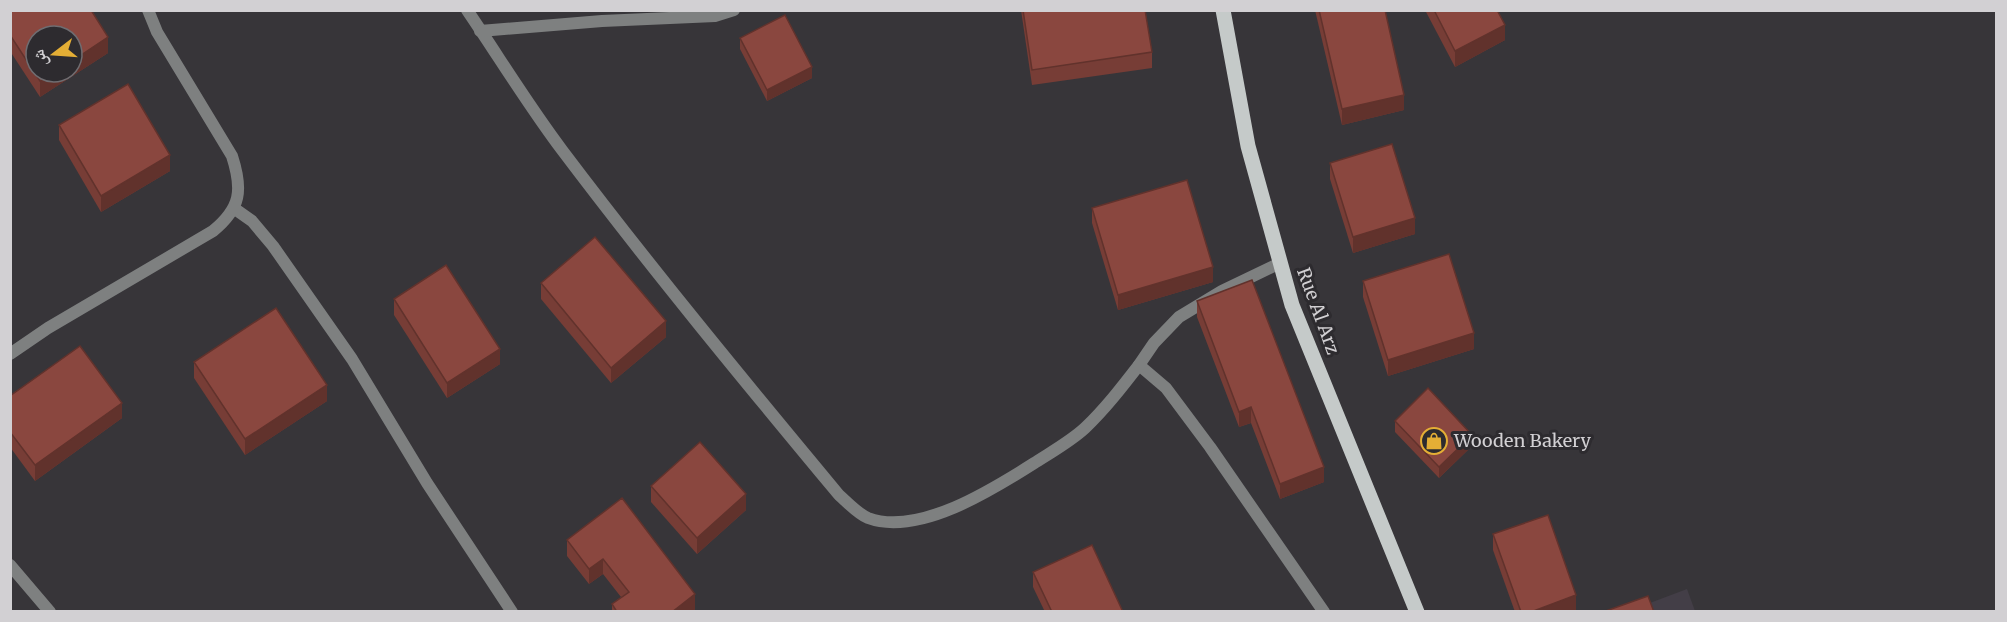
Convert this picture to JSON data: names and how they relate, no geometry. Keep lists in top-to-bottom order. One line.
{"streets":{"main road":["Rue Al Arz"]},"places":{"shop":["Wooden Bakery"]},"north":"left"}
